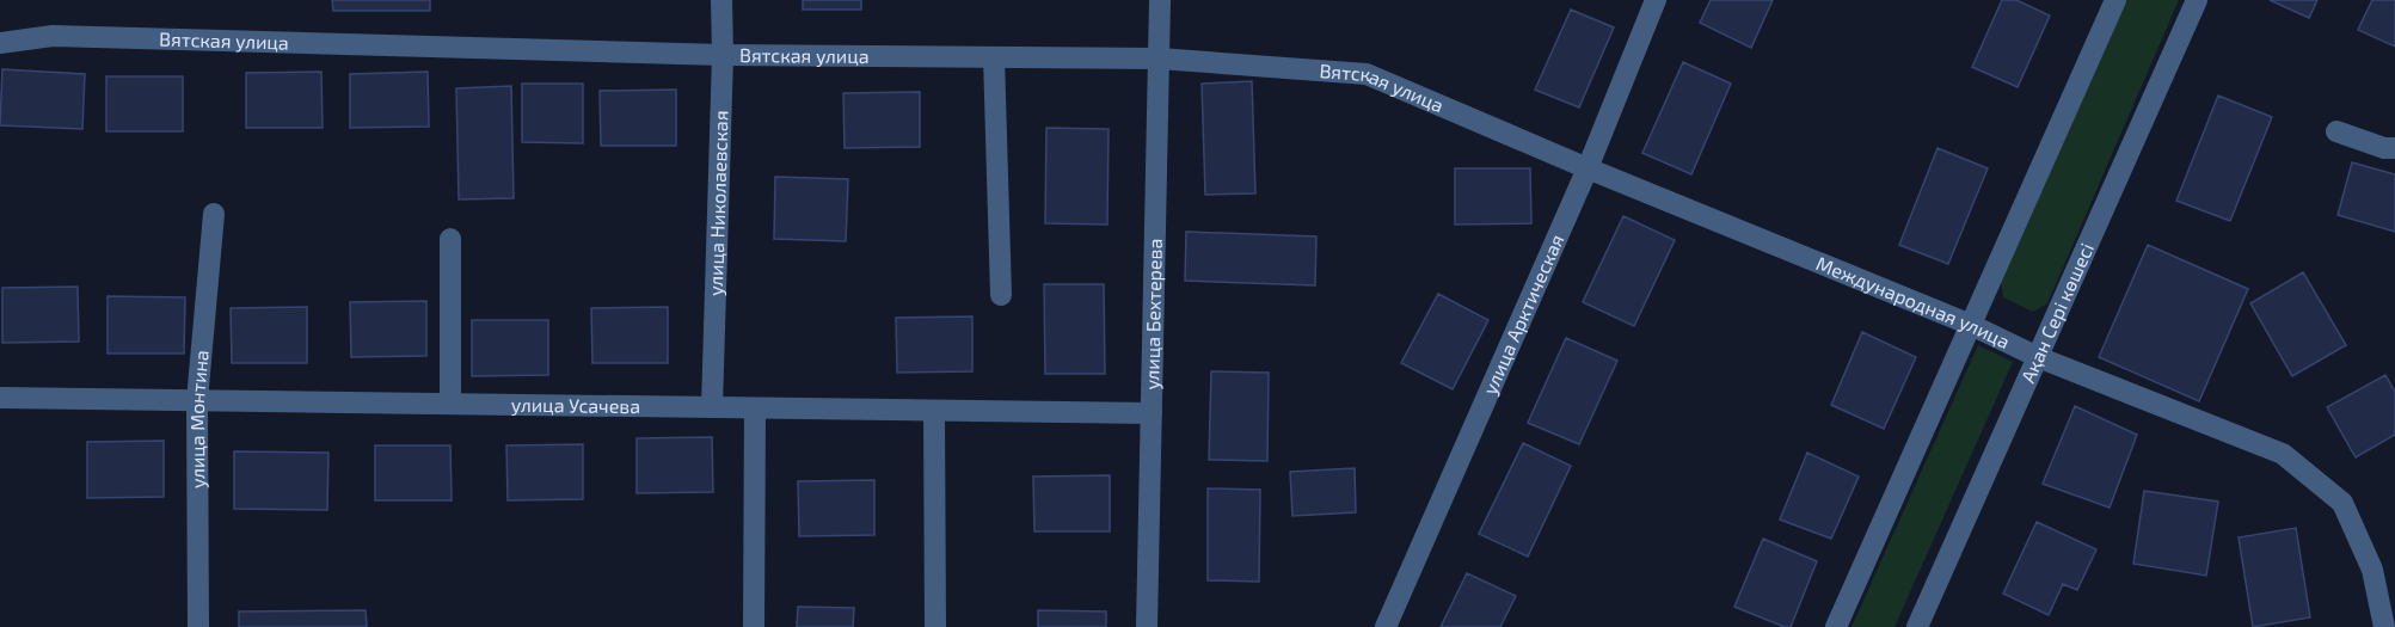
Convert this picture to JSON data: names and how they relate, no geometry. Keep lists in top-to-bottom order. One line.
{"streets":{"street":["Вятская улица","улица Николаевская","Международная улица","Ақан Сері көшесі","улица Бехтерева","улица Арктическая","улица Усачева","улица Монтина"]},"crossings":[["Вятская улица","улица Николаевская"],["Вятская улица","Международная улица"],["Вятская улица","улица Бехтерева"],["Вятская улица","улица Арктическая"],["улица Николаевская","улица Усачева"],["Международная улица","Ақан Сері көшесі"],["Международная улица","улица Арктическая"],["улица Бехтерева","улица Усачева"],["улица Усачева","улица Монтина"]]}
